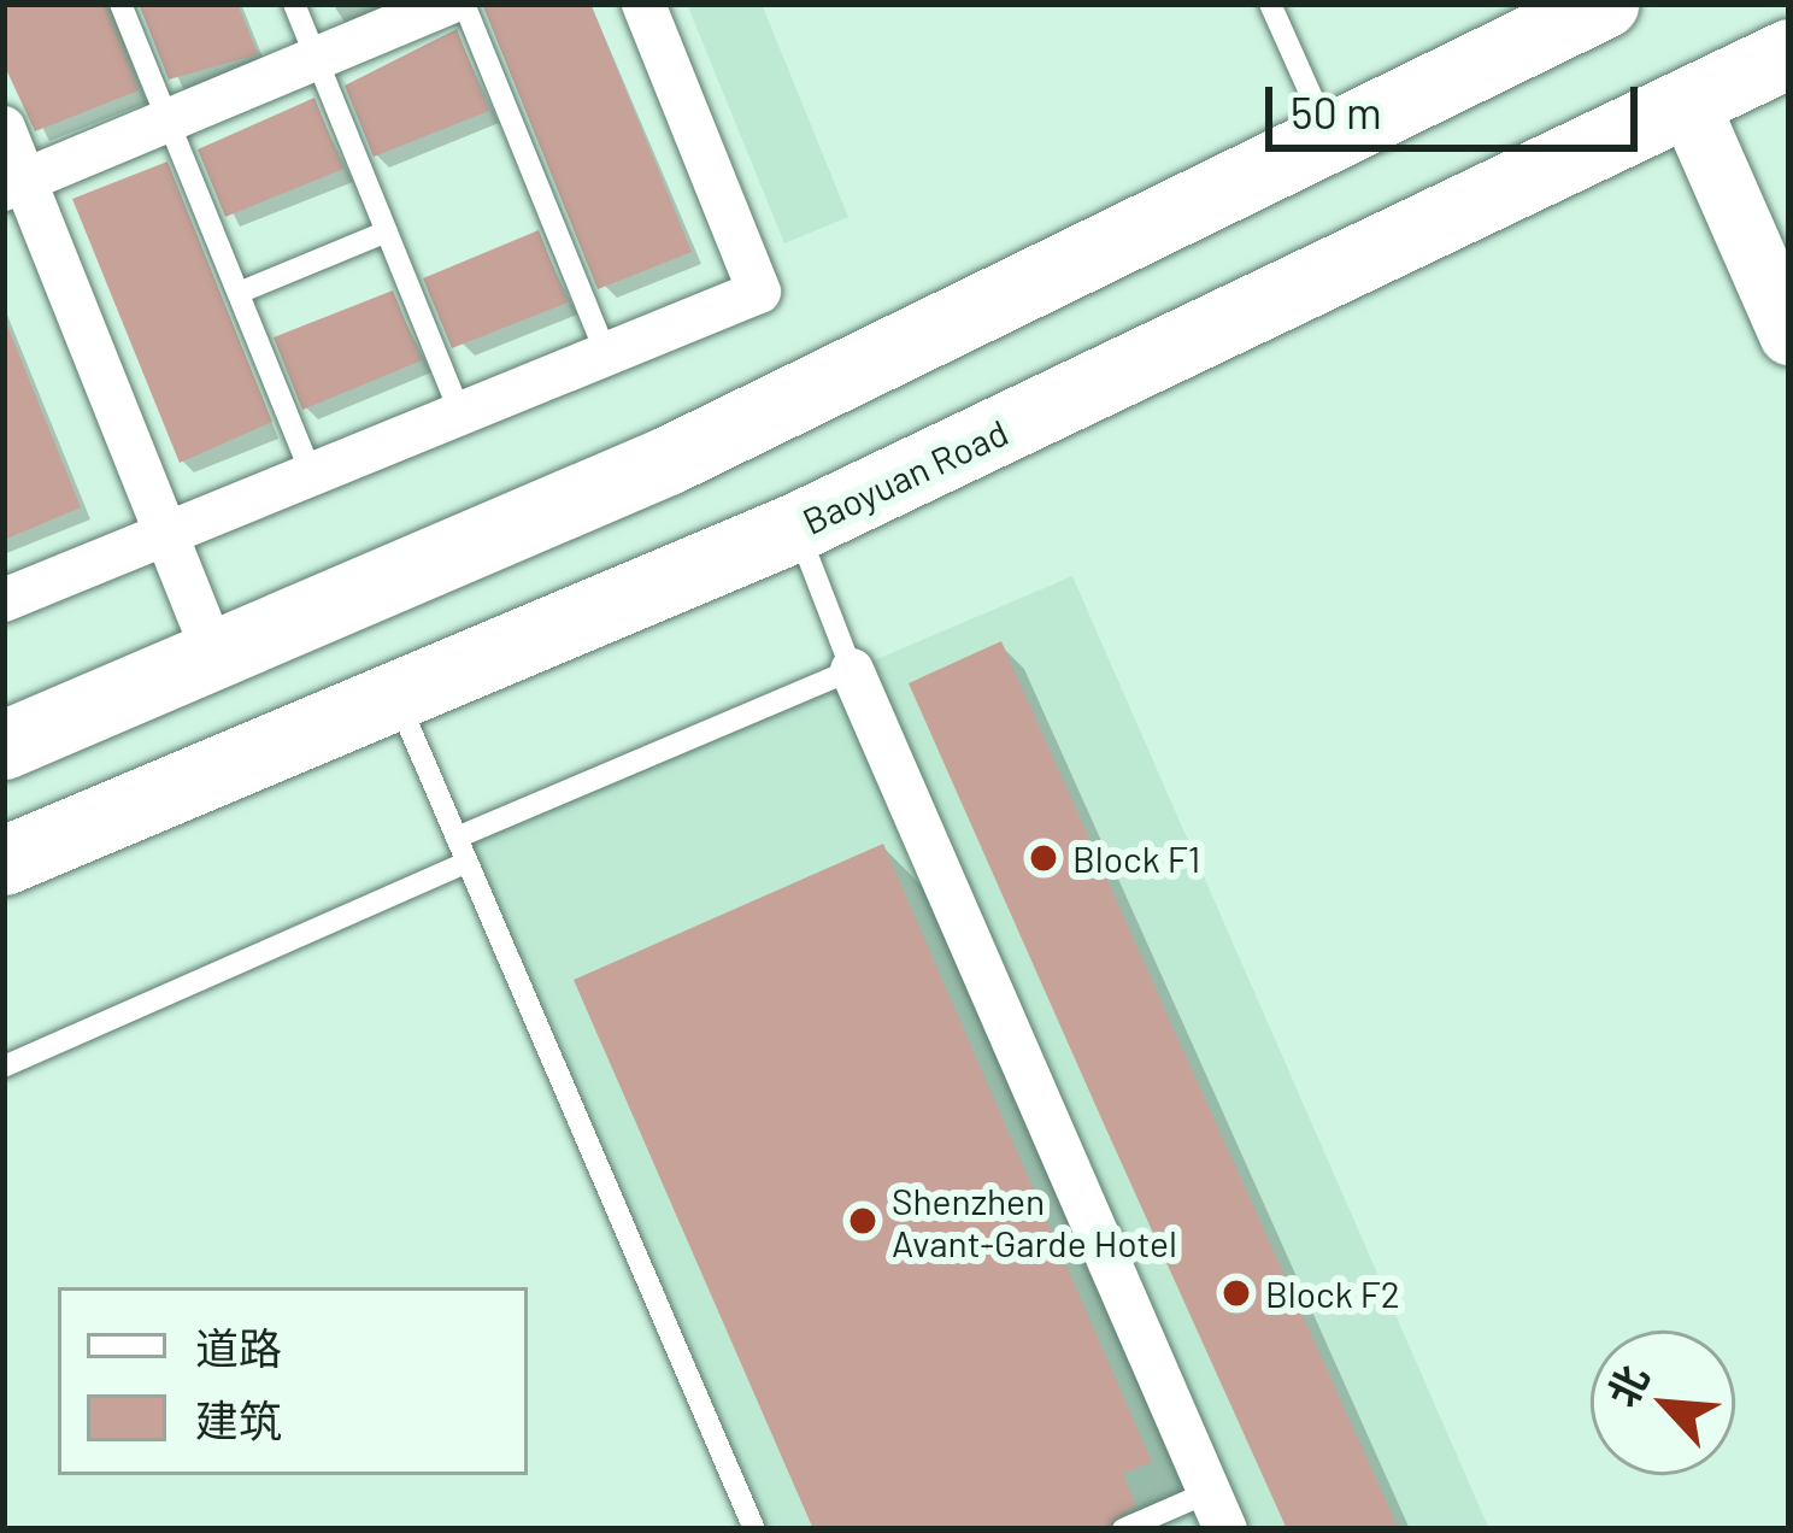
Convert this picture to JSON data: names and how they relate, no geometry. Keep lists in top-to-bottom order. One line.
{"streets":{"main road":["Baoyuan Road"]},"places":["Block F1","Shenzhen Avant-Garde Hotel","Block F2"],"legend":["道路","建筑"],"scale_bar":"50 m","north":"top left"}
